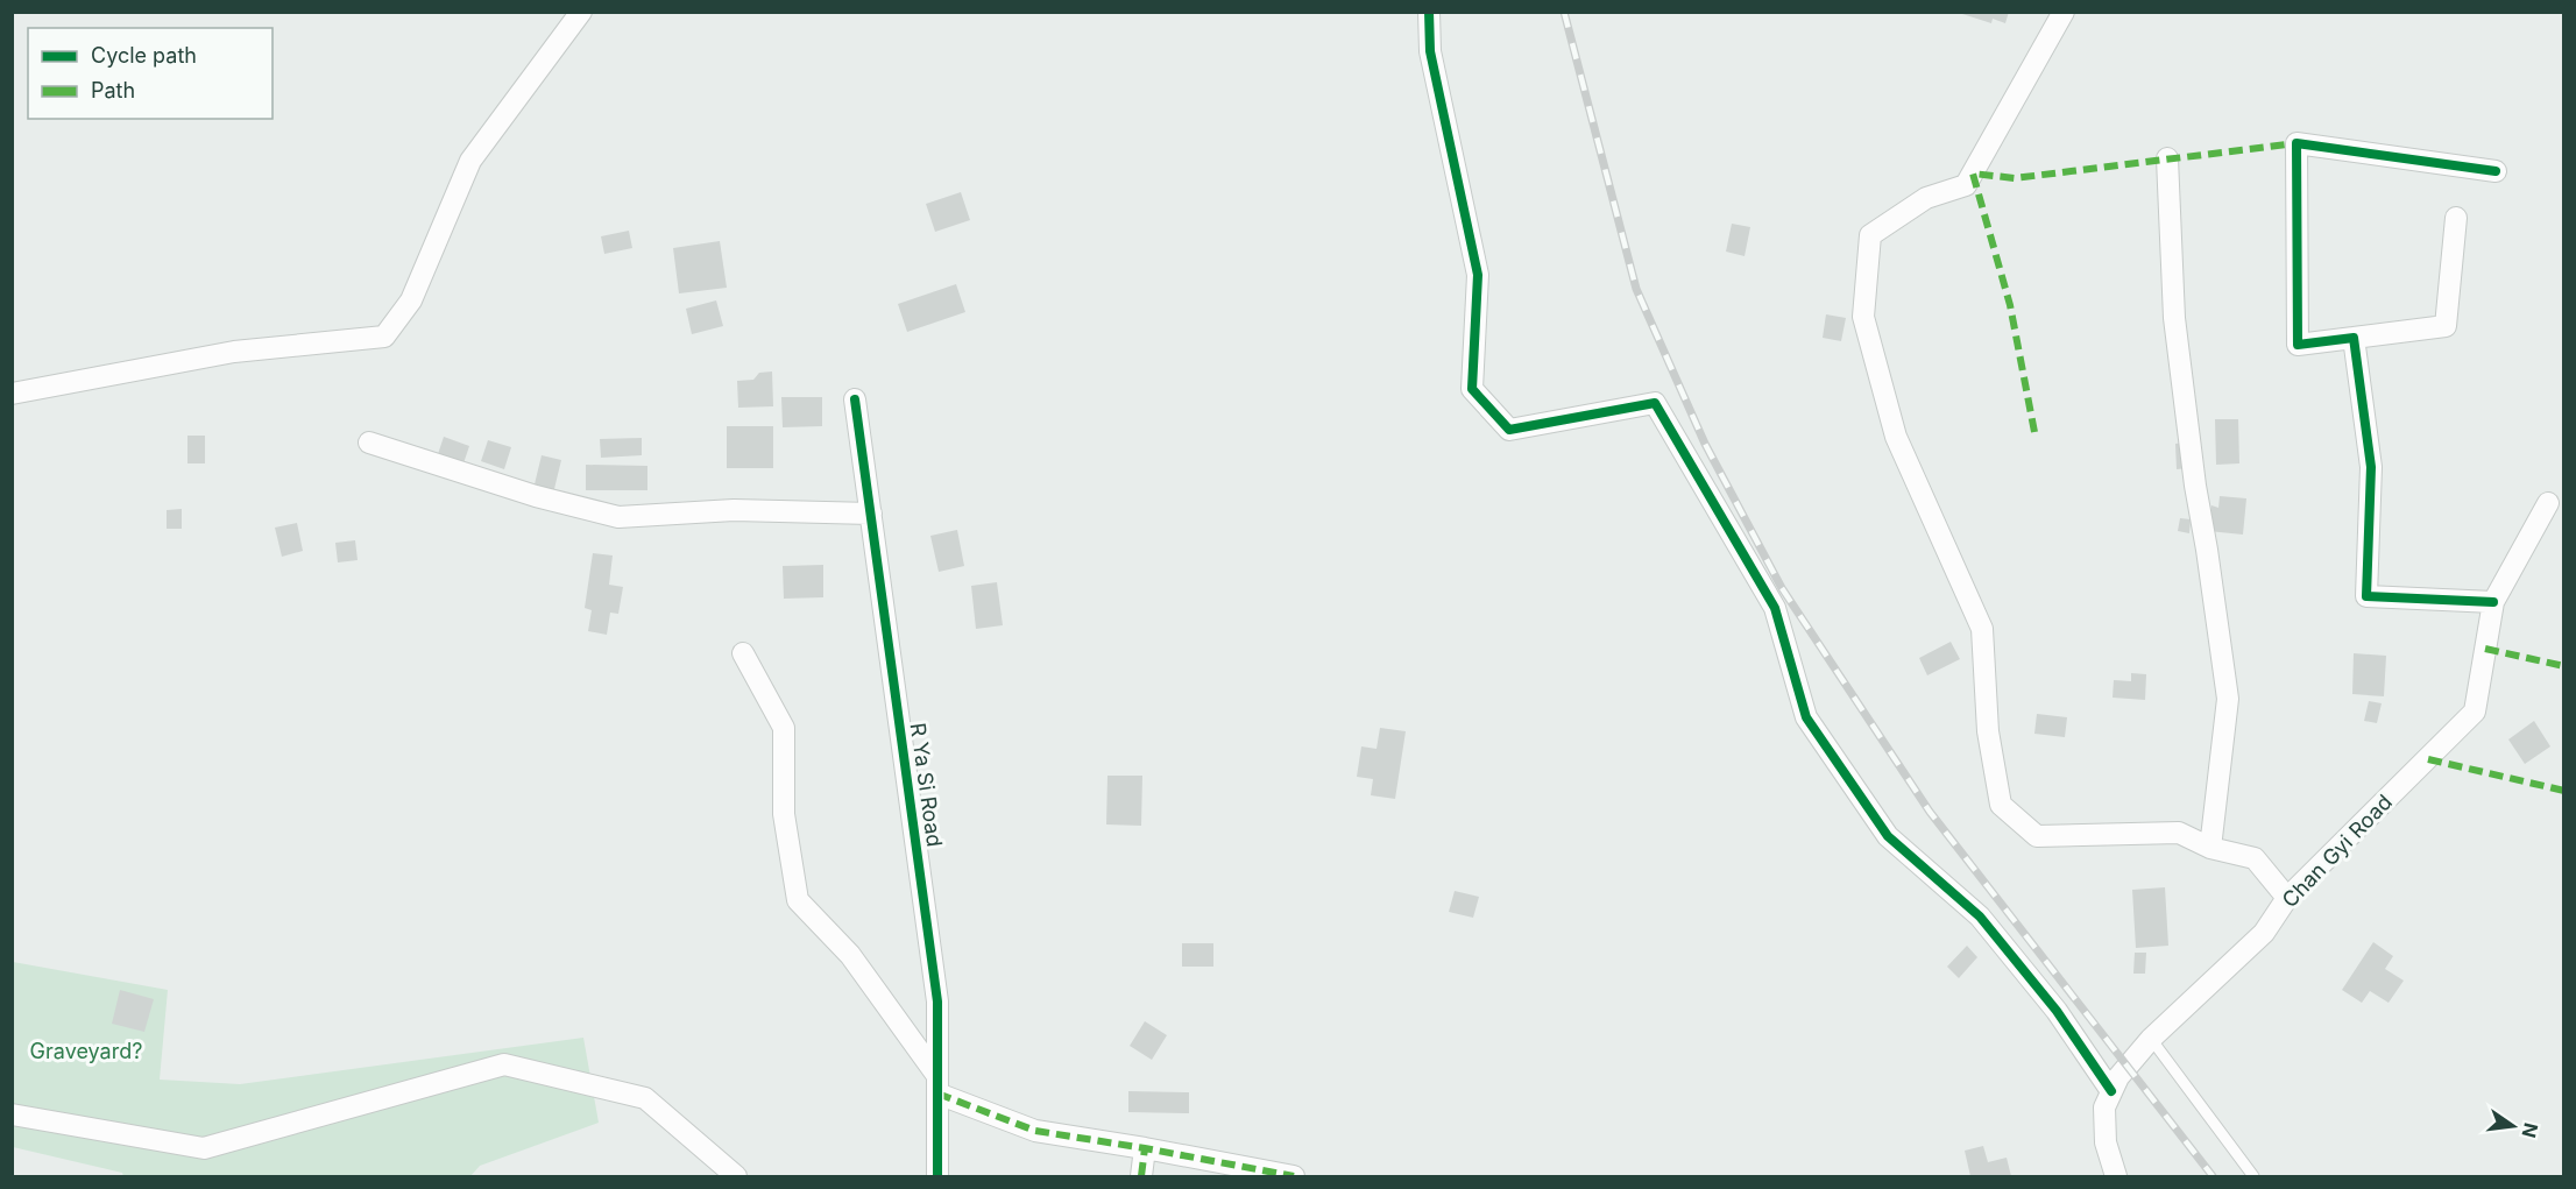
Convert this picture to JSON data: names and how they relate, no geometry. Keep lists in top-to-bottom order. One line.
{"streets":{"street":["R Ya Si Road","Chan Gyi Road"]},"parks":["Graveyard?"],"legend":["Cycle path","Path"],"north":"right"}
